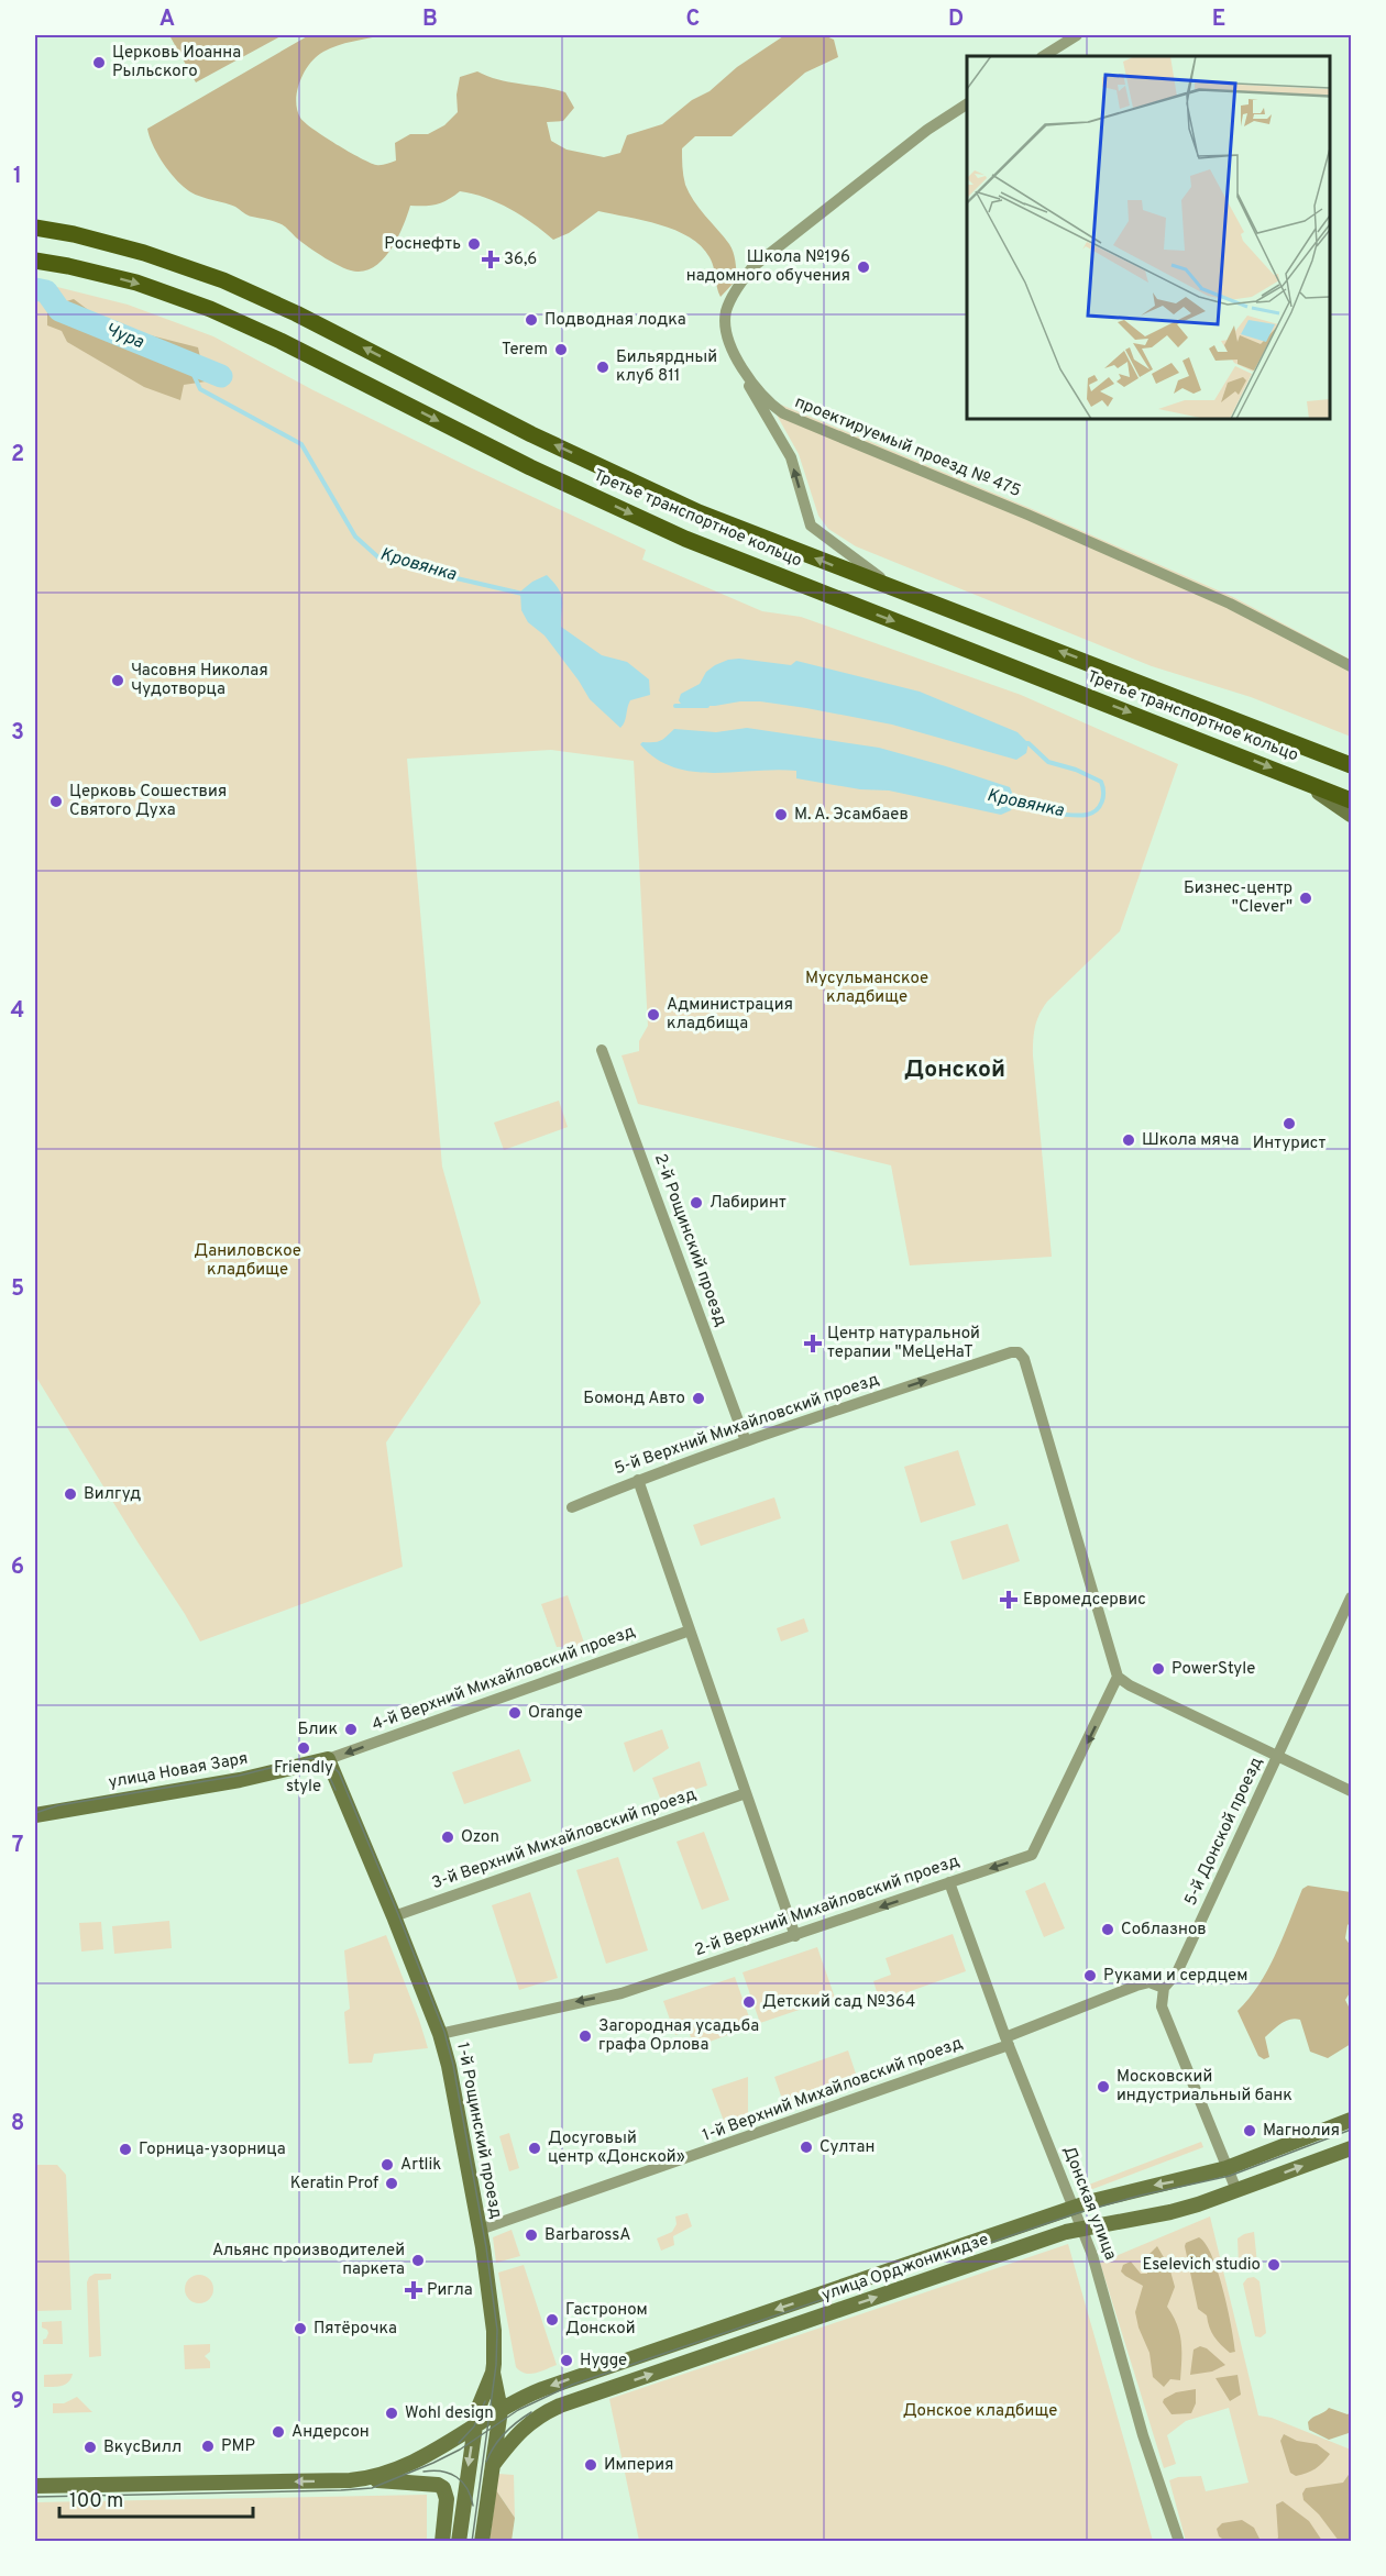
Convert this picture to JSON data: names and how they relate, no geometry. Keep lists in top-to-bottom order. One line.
{"streets":{"main road":["Третье транспортное кольцо","улица Новая Заря","1-й Рощинский проезд","улица Орджоникидзе"],"street":["проектируемый проезд № 475","2-й Рощинский проезд","5-й Верхний Михайловский проезд","4-й Верхний Михайловский проезд","5-й Донской проезд","3-й Верхний Михайловский проезд","2-й Верхний Михайловский проезд","1-й Верхний Михайловский проезд","Донская улица"]},"crossings":[["2-й Рощинский проезд","5-й Верхний Михайловский проезд"],["5-й Верхний Михайловский проезд","2-й Верхний Михайловский проезд"],["4-й Верхний Михайловский проезд","улица Новая Заря"],["4-й Верхний Михайловский проезд","1-й Рощинский проезд"],["улица Новая Заря","1-й Рощинский проезд"],["5-й Донской проезд","1-й Верхний Михайловский проезд"],["3-й Верхний Михайловский проезд","1-й Рощинский проезд"],["2-й Верхний Михайловский проезд","1-й Рощинский проезд"],["2-й Верхний Михайловский проезд","Донская улица"],["1-й Верхний Михайловский проезд","1-й Рощинский проезд"],["1-й Верхний Михайловский проезд","Донская улица"],["1-й Рощинский проезд","улица Орджоникидзе"],["Донская улица","улица Орджоникидзе"]],"one_way":["4-й Верхний Михайловский проезд","2-й Верхний Михайловский проезд"],"districts":["Донской"],"water":["Чура","Кровянка"],"parks":["Мусульманское кладбище","Даниловское кладбище","Донское кладбище"],"places":{"other":["Церковь Иоанна Рыльского","Роснефть","Школа №196 надомного обучения","Подводная лодка","Terem","Бильярдный клуб 811","Часовня Николая Чудотворца","Церковь Сошествия Святого Духа","М. А. Эсамбаев","Бизнес-центр \"Clever\"","Администрация кладбища","Интурист","Школа мяча","Лабиринт","Бомонд Авто","Вилгуд","PowerStyle","Orange","Блик","Friendly style","Ozon","Соблазнов","Руками и сердцем","Детский сад №364","Загородная усадьба графа Орлова","Московский индустриальный банк","Магнолия","Султан","Досуговый центр «Донской»","Горница-узорница","Artlik","Keratin Prof","BarbarossA","Альянс производителей паркета","Eselevich studio","Гастроном Донской","Пятёрочка","Hygge","Wohl design","Андерсон","PMP","ВкусВилл","Империя"],"health":["36,6","Центр натуральной терапии \"МеЦеНаТ","Евромедсервис","Ригла"]},"scale_bar":"100 m","grid":{"columns":["A","B","C","D","E"],"rows":["1","2","3","4","5","6","7","8","9"]}}
